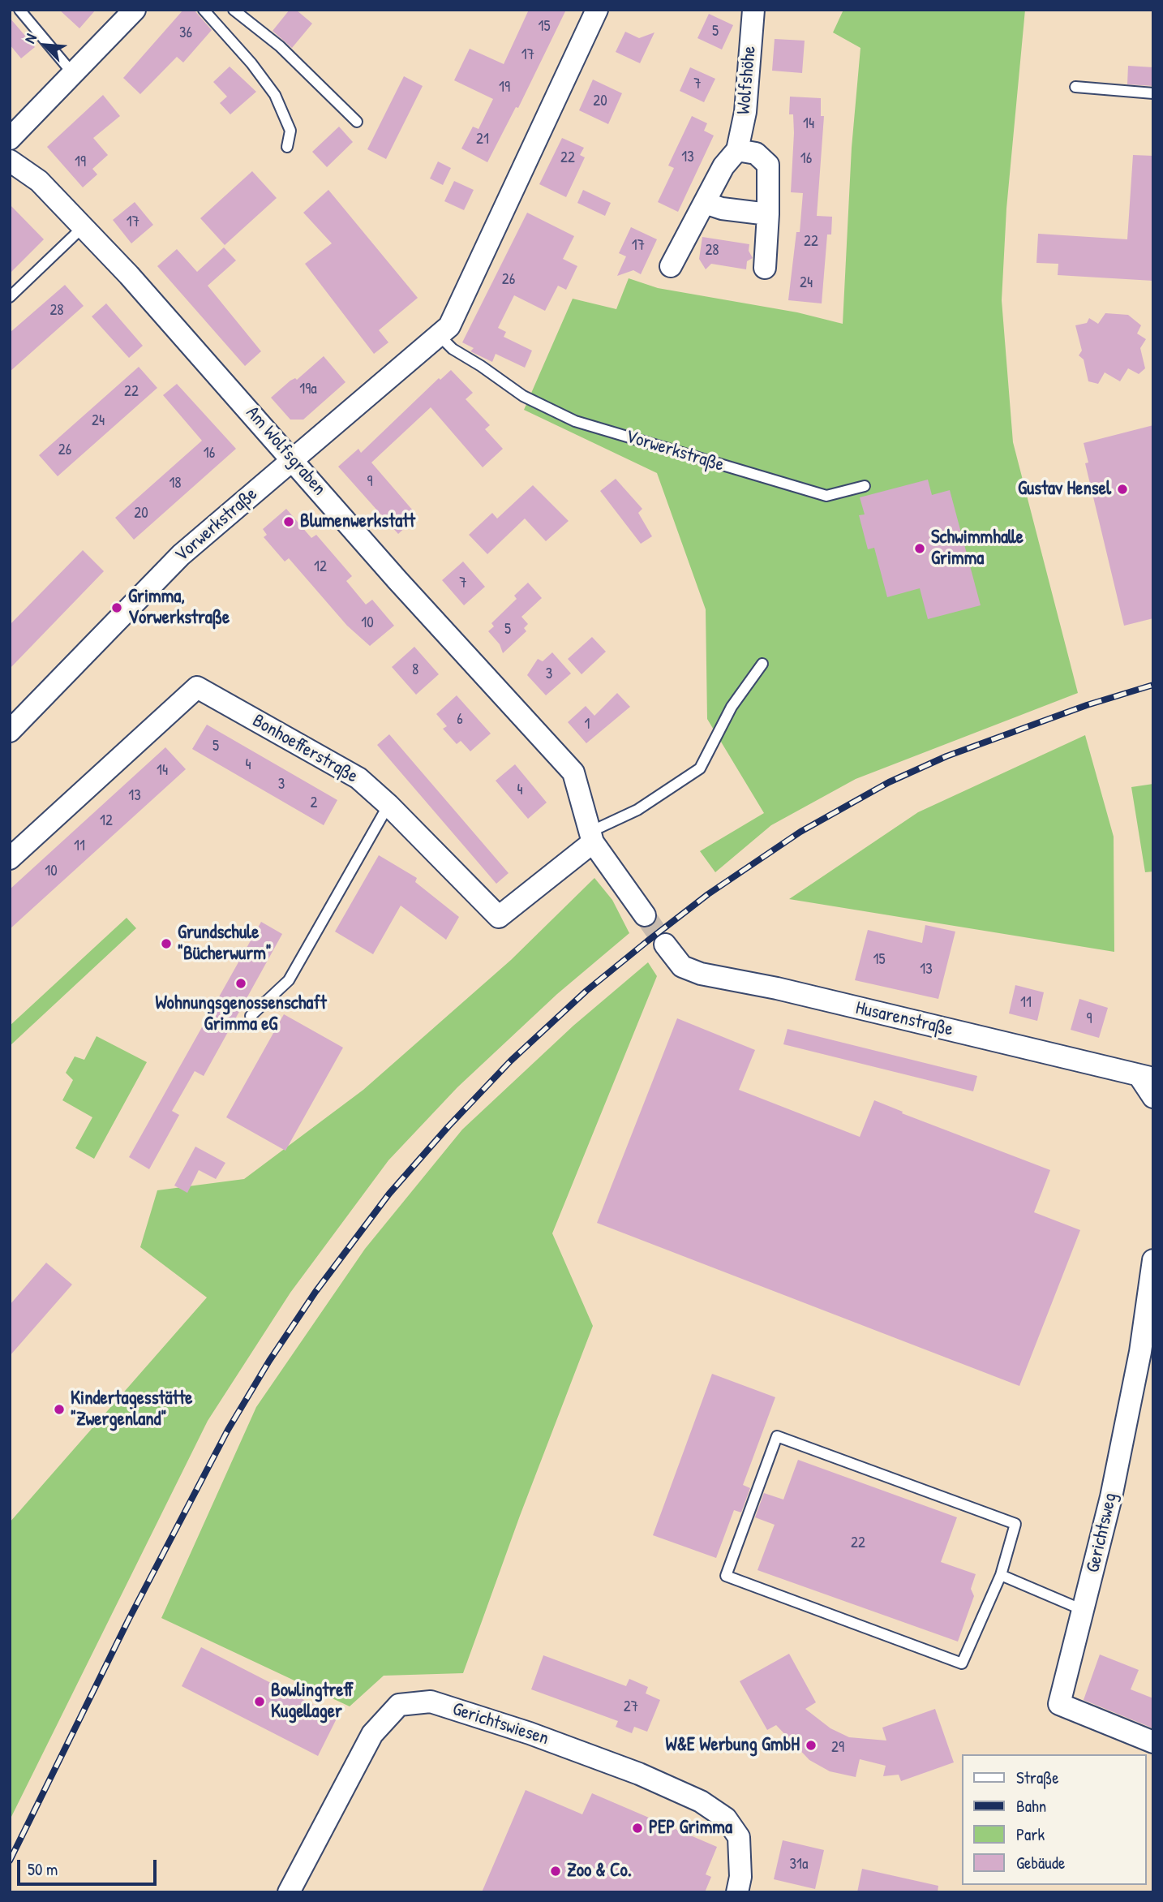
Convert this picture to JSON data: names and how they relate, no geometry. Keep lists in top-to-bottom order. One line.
{"streets":{"street":["Wolfshöhe","Am Wolfsgraben","Vorwerkstraße","Bonhoefferstraße","Husarenstraße","Gerichtsweg","Gerichtswiesen"]},"crossings":[["Am Wolfsgraben","Vorwerkstraße"],["Am Wolfsgraben","Bonhoefferstraße"]],"places":["Gustav Hensel","Blumenwerkstatt","Schwimmhalle Grimma","Grimma, Vorwerkstraße","Grundschule \"Bücherwurm\"","Wohnungsgenossenschaft Grimma eG","Kindertagesstätte \"Zwergenland\"","Bowlingtreff Kugellager","W&E Werbung GmbH","PEP Grimma","Zoo & Co."],"house_numbers":["15","5","36","17","7","19","20","14","21","13","22","16","19","17","22","17","28","26","24","28","19a","22","24","26","16","9","18","20","12","7","10","5","8","3","6","1","5","4","14","3","4","13","2","12","11","10","15","13","11","9","22","27","29","31a"],"legend":["Straße","Bahn","Park","Gebäude"],"scale_bar":"50 m","north":"top left"}
